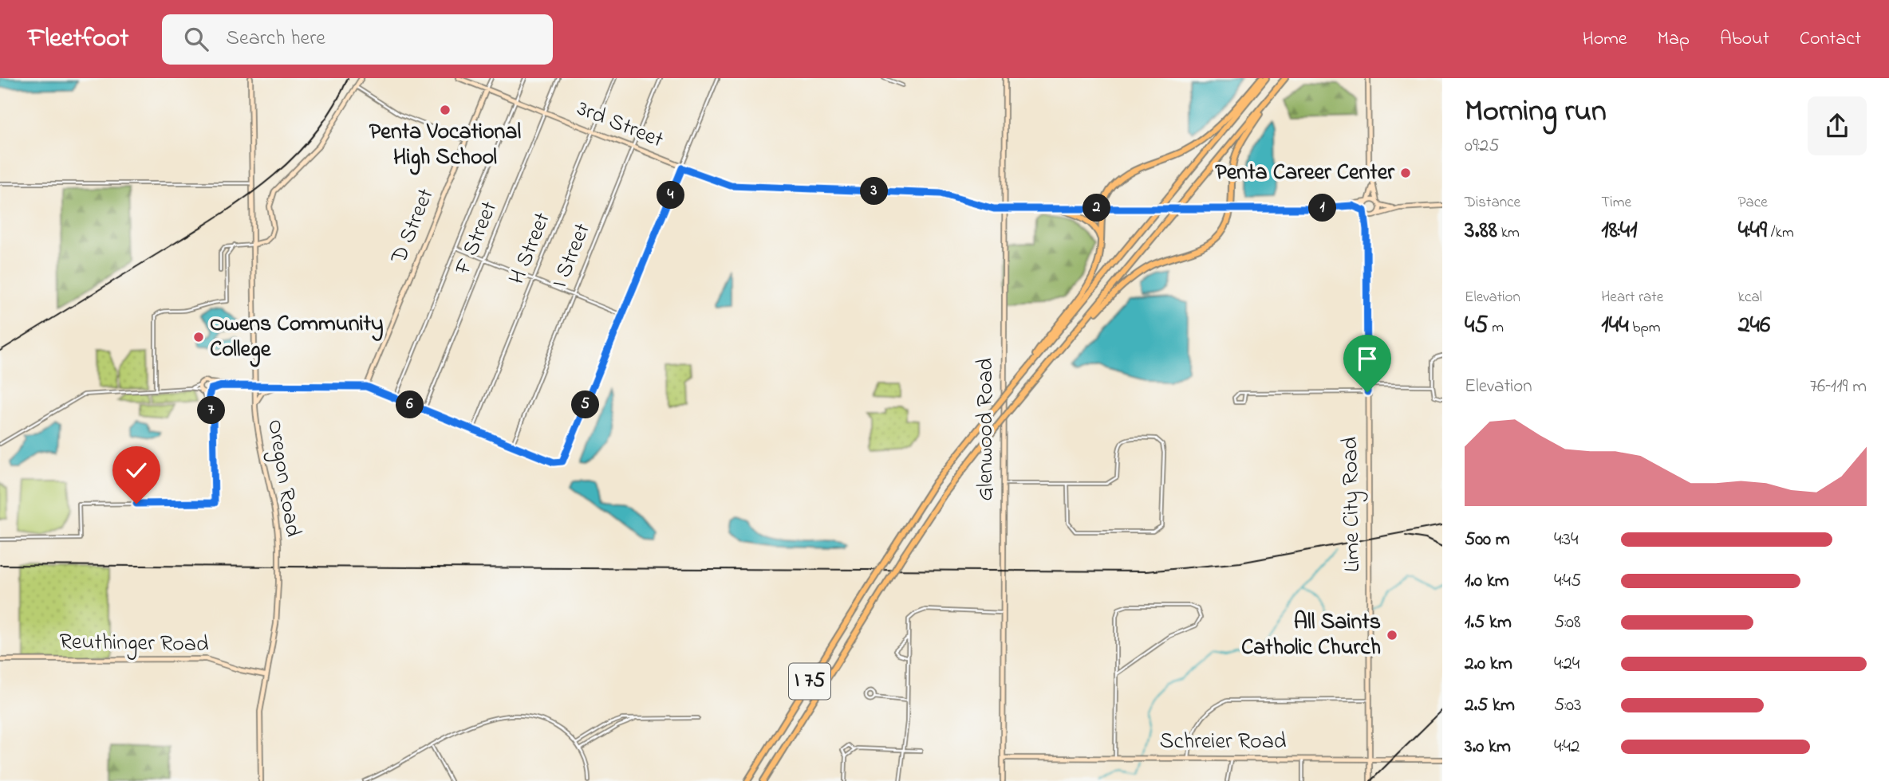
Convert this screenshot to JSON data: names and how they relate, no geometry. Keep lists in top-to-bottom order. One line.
{"streets":{"highway":["I 75"],"street":["3rd Street","D Street","F Street","H Street","I Street","Glenwood Road","Oregon Road","Lime City Road","Reuthinger Road","Schreier Road"]},"crossings":[["3rd Street","D Street"],["3rd Street","F Street"],["3rd Street","H Street"],["3rd Street","I Street"],["3rd Street","Glenwood Road"],["Glenwood Road","Schreier Road"],["Oregon Road","Reuthinger Road"],["Lime City Road","Schreier Road"]],"places":["Penta Vocational High School","Penta Career Center","Owens Community College","All Saints Catholic Church"],"page":{"header":"Fleetfoot","search":"Search here","nav":["Home","Map","About","Contact"],"heading":["Morning run","09:25"],"stats":[["Distance","3.88 km"],["Time","18:41"],["Pace","4:49 /km"],["Elevation","45 m"],["Heart rate","144 bpm"],["kcal","246"]],"pins":["3","4","1","2","5","6","7"],"chart":["Elevation","76–119 m"],"list":[{"name":"500 m","note":"4:34"},{"name":"1.0 km","note":"4:45"},{"name":"1.5 km","note":"5:08"},{"name":"2.0 km","note":"4:24"},{"name":"2.5 km","note":"5:03"},{"name":"3.0 km","note":"4:42"}]}}
